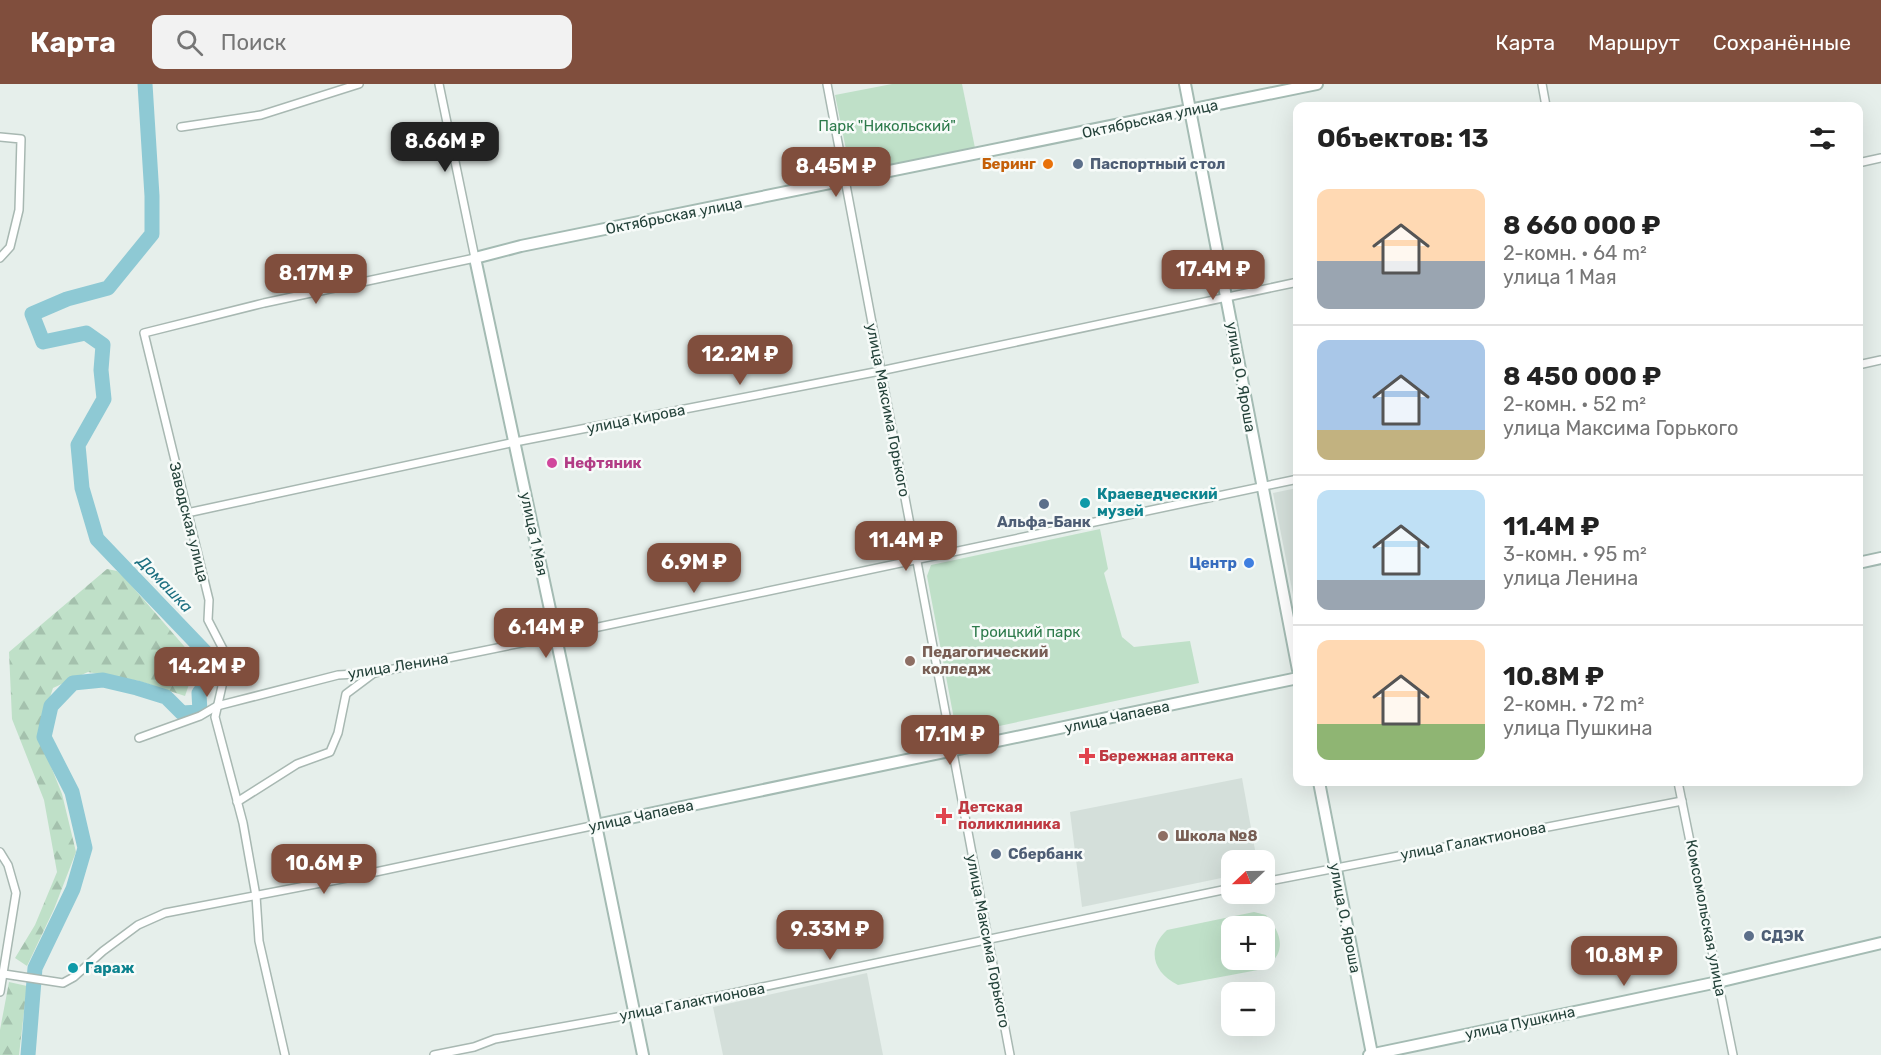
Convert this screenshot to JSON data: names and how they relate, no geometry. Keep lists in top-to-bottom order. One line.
{"streets":{"main road":["Октябрьская улица","улица О. Яроша","улица 1 Мая","улица Чапаева","улица Пушкина"],"street":["улица Максима Горького","улица Кирова","Заводская улица","улица Ленина","улица Галактионова","Комсомольская улица"]},"crossings":[["Октябрьская улица","улица О. Яроша"],["Октябрьская улица","улица Максима Горького"],["Октябрьская улица","Заводская улица"],["Октябрьская улица","улица 1 Мая"],["улица О. Яроша","улица Кирова"],["улица О. Яроша","улица Ленина"],["улица О. Яроша","улица Галактионова"],["улица О. Яроша","улица Пушкина"],["улица Максима Горького","улица Кирова"],["улица Максима Горького","улица Ленина"],["улица Максима Горького","улица Чапаева"],["улица Максима Горького","улица Галактионова"],["улица Кирова","Заводская улица"],["улица Кирова","улица 1 Мая"],["Заводская улица","улица Ленина"],["Заводская улица","улица Чапаева"],["улица 1 Мая","улица Ленина"],["улица 1 Мая","улица Чапаева"],["улица 1 Мая","улица Галактионова"],["улица Галактионова","Комсомольская улица"],["Комсомольская улица","улица Пушкина"]],"water":["Домашка"],"parks":["Парк \"Никольский\"","Троицкий парк"],"places":{"other":["Беринг","Паспортный стол","Нефтяник","Краеведческий музей","Альфа-Банк","Центр","Педагогический колледж","Школа №8","Сбербанк","СДЭК","Гараж"],"health":["Бережная аптека","Детская поликлиника"]},"north":"left","page":{"header":"Карта","search":"Поиск","nav":["Карта","Маршрут","Сохранённые"],"heading":"Объектов: 13","price":["8.66M ₽","8.45M ₽","17.4M ₽","8.17M ₽","12.2M ₽","11.4M ₽","6.9M ₽","6.14M ₽","14.2M ₽","17.1M ₽","10.6M ₽","9.33M ₽","10.8M ₽"],"list":[{"name":"8 660 000 ₽","note":"2-комн. · 64 m² · улица 1 Мая"},{"name":"8 450 000 ₽","note":"2-комн. · 52 m² · улица Максима Горького"},{"name":"11.4M ₽","note":"3-комн. · 95 m² · улица Ленина"},{"name":"10.8M ₽","note":"2-комн. · 72 m² · улица Пушкина"}],"map_buttons":["+","−"]}}
